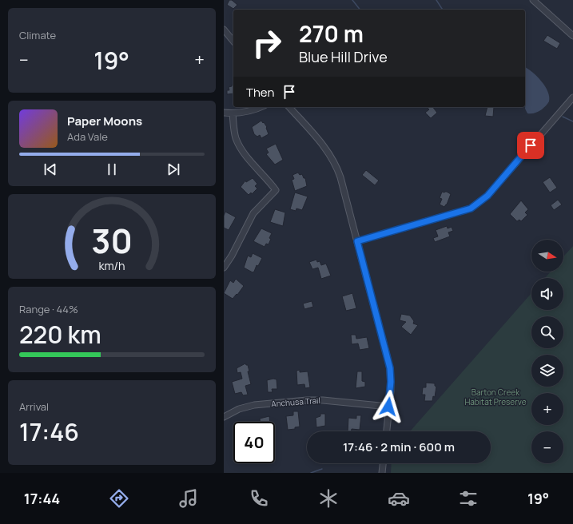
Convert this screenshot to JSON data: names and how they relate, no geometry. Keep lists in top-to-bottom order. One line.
{"streets":{"street":["Anchusa Trail"]},"parks":["Barton Creek Habitat Preserve"],"north":"right","page":{"tile":["Climate",["Range · 44%","220 km"],["Arrival","17:46"]],"turn":["270 m","Blue Hill Drive"],"heat":["−","19°","+"],"then":"Then","song":["Paper Moons","Ada Vale"],"map_buttons":["+","−"],"limit":"40","trip":"17:46 · 2 min · 600 m","tabs":["17:44","19°"],"gauge":["30","km/h"]}}
